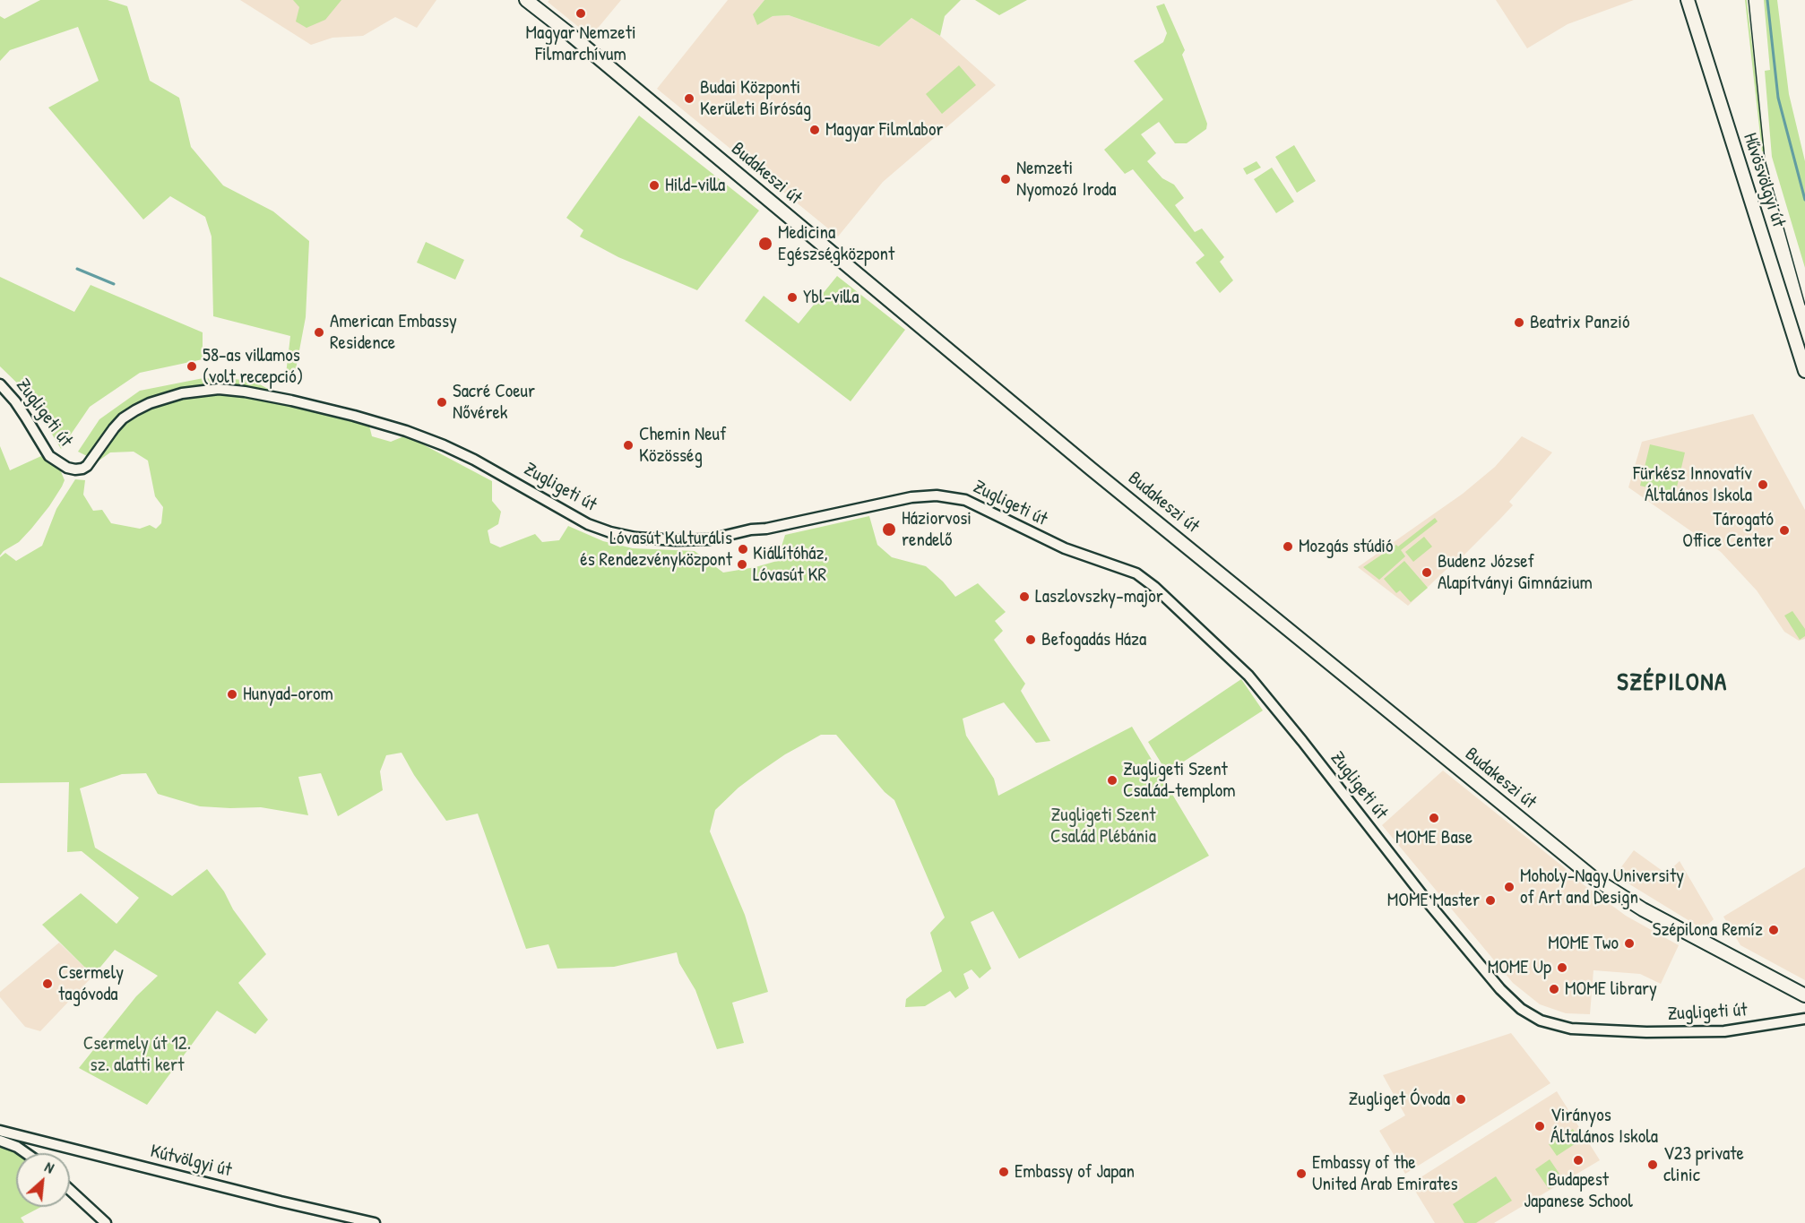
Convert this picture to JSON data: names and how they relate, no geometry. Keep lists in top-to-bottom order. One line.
{"streets":{"main road":["Budakeszi út","Hűvösvölgyi út"],"street":["Zugligeti út","Kútvölgyi út"]},"districts":["SZÉPILONA"],"parks":["Zugligeti Szent Család Plébánia","Csermely út 12. sz. alatti kert"],"places":["Magyar Nemzeti Filmarchívum","Budai Központi Kerületi Bíróság","Magyar Filmlabor","Nemzeti Nyomozó Iroda","Hild-villa","Medicina Egészségközpont","Ybl-villa","Beatrix Panzió","American Embassy Residence","58-as villamos (volt recepció)","Sacré Coeur Nővérek","Chemin Neuf Közösség","Fürkész Innovatív Általános Iskola","Háziorvosi rendelő","Tárogató Office Center","Mozgás stúdió","Lóvasút Kulturális és Rendezvényközpont","Kiállítóház, Lóvasút KR","Budenz József Alapítványi Gimnázium","Laszlovszky-major","Befogadás Háza","Hunyad-orom","Zugligeti Szent Család-templom","MOME Base","Moholy-Nagy University of Art and Design","MOME Master","Szépilona Remíz","MOME Two","MOME Up","Csermely tagóvoda","MOME library","Zugliget Óvoda","Virányos Általános Iskola","Budapest Japanese School","V23 private clinic","Embassy of Japan","Embassy of the United Arab Emirates"],"north":"top right"}
